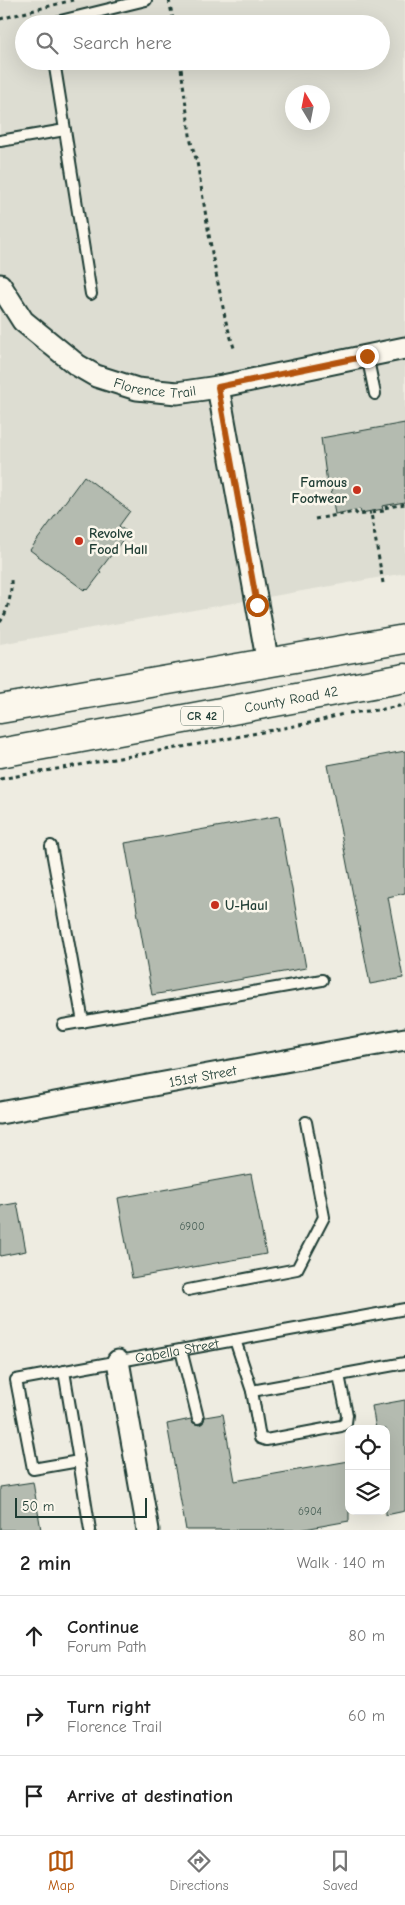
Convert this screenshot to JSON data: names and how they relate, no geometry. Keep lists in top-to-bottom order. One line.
{"streets":{"highway":["County Road 42","CR 42"],"street":["Florence Trail","151st Street","Gabella Street"]},"places":["Famous Footwear","Revolve Food Hall","U-Haul"],"house_numbers":["6900","6904"],"scale_bar":"50 m","north":"top","page":{"search":"Search here","scale":"50 m","heading":["2 min","Walk · 140 m"],"list":[["Continue","Forum Path","80 m"],["Turn right","Florence Trail","60 m"],"Arrive at destination"],"nav":["Map","Directions","Saved"]}}
